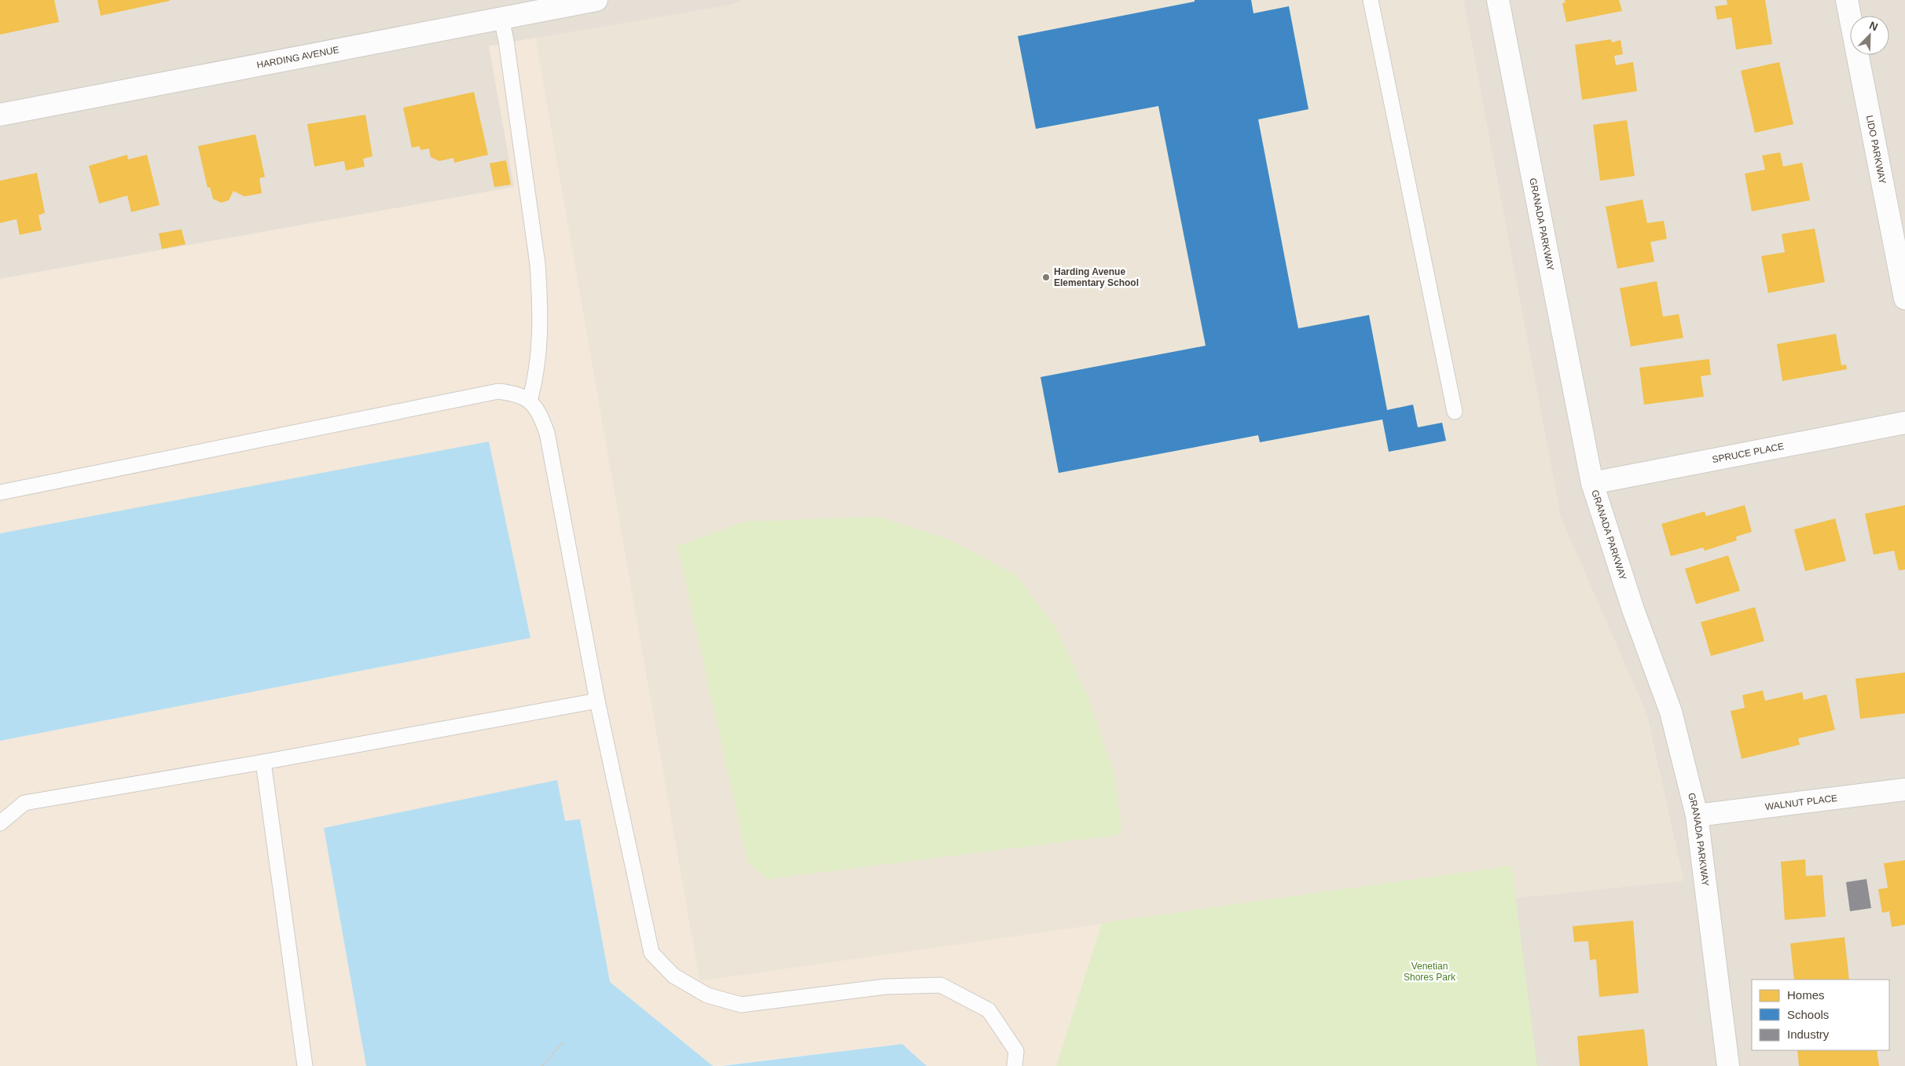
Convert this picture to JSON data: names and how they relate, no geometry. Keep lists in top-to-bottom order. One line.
{"streets":{"street":["HARDING AVENUE","LIDO PARKWAY","GRANADA PARKWAY","SPRUCE PLACE","WALNUT PLACE"]},"crossings":[["GRANADA PARKWAY","SPRUCE PLACE"],["GRANADA PARKWAY","WALNUT PLACE"]],"parks":["Venetian Shores Park"],"places":["Harding Avenue Elementary School"],"legend":["Homes","Schools","Industry"],"north":"top right"}
